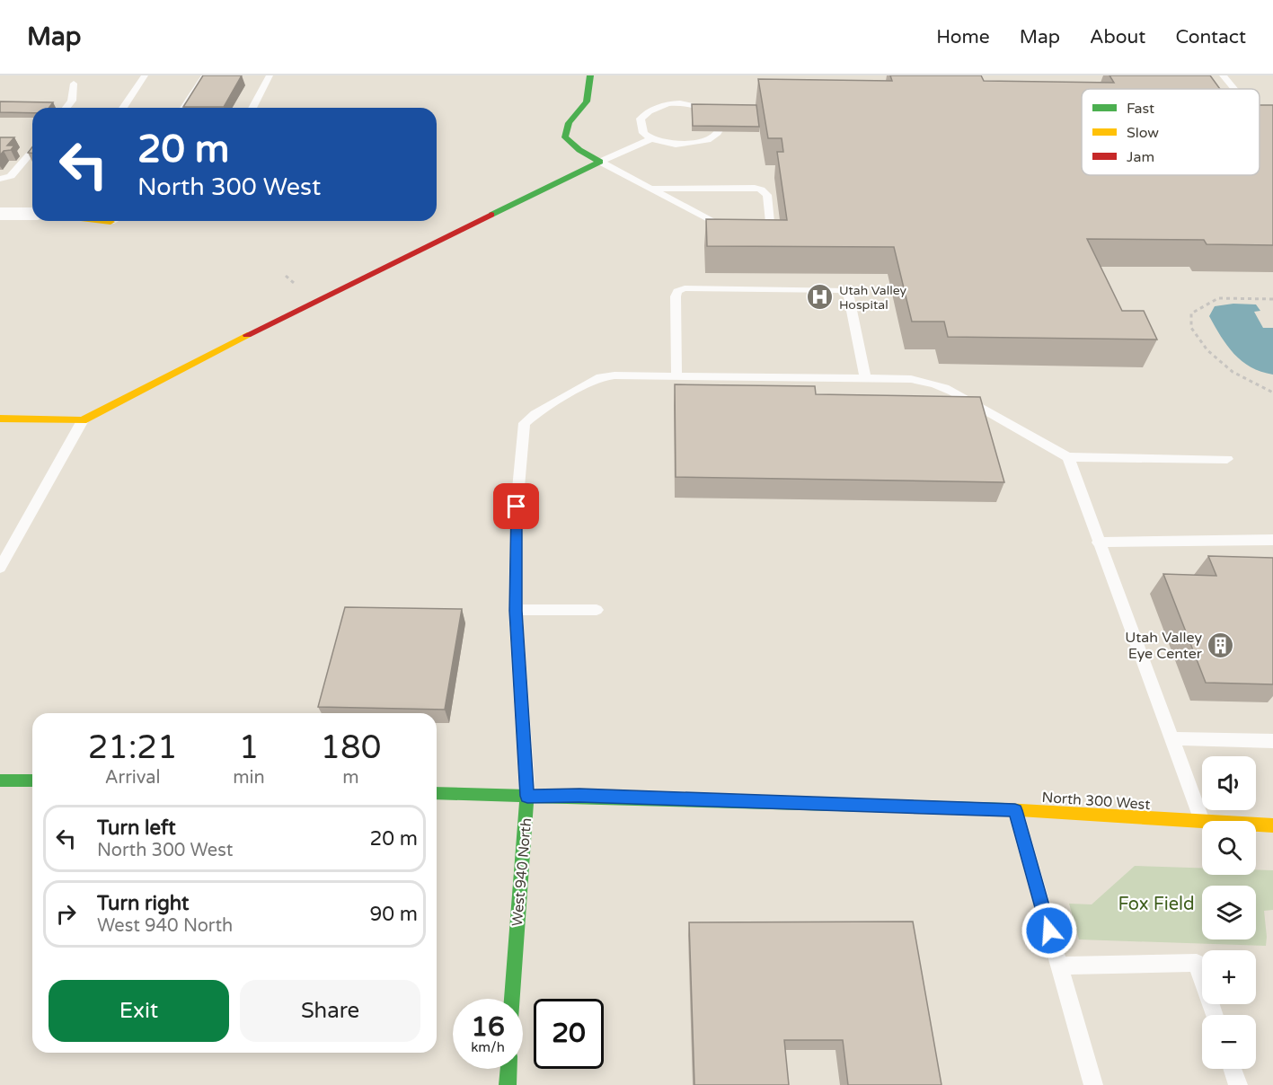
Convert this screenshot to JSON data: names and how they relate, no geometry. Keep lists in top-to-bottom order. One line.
{"streets":{"street":["North 300 West","West 940 North"]},"crossings":[["North 300 West","West 940 North"]],"parks":["Fox Field"],"places":{"hospital":["Utah Valley Hospital"],"building":["Utah Valley Eye Center"]},"legend":["Fast","Slow","Jam"],"page":{"header":"Map","nav":["Home","Map","About","Contact"],"turn":["20 m","North 300 West"],"eta":["21:21","Arrival","1","min","180","m"],"map_buttons":["+","−"],"list":[{"name":"Turn left","note":"North 300 West","value":"20 m"},{"name":"Turn right","note":"West 940 North","value":"90 m"}],"buttons":["Exit","Share"],"speed":"16 km/h","limit":"20"}}
